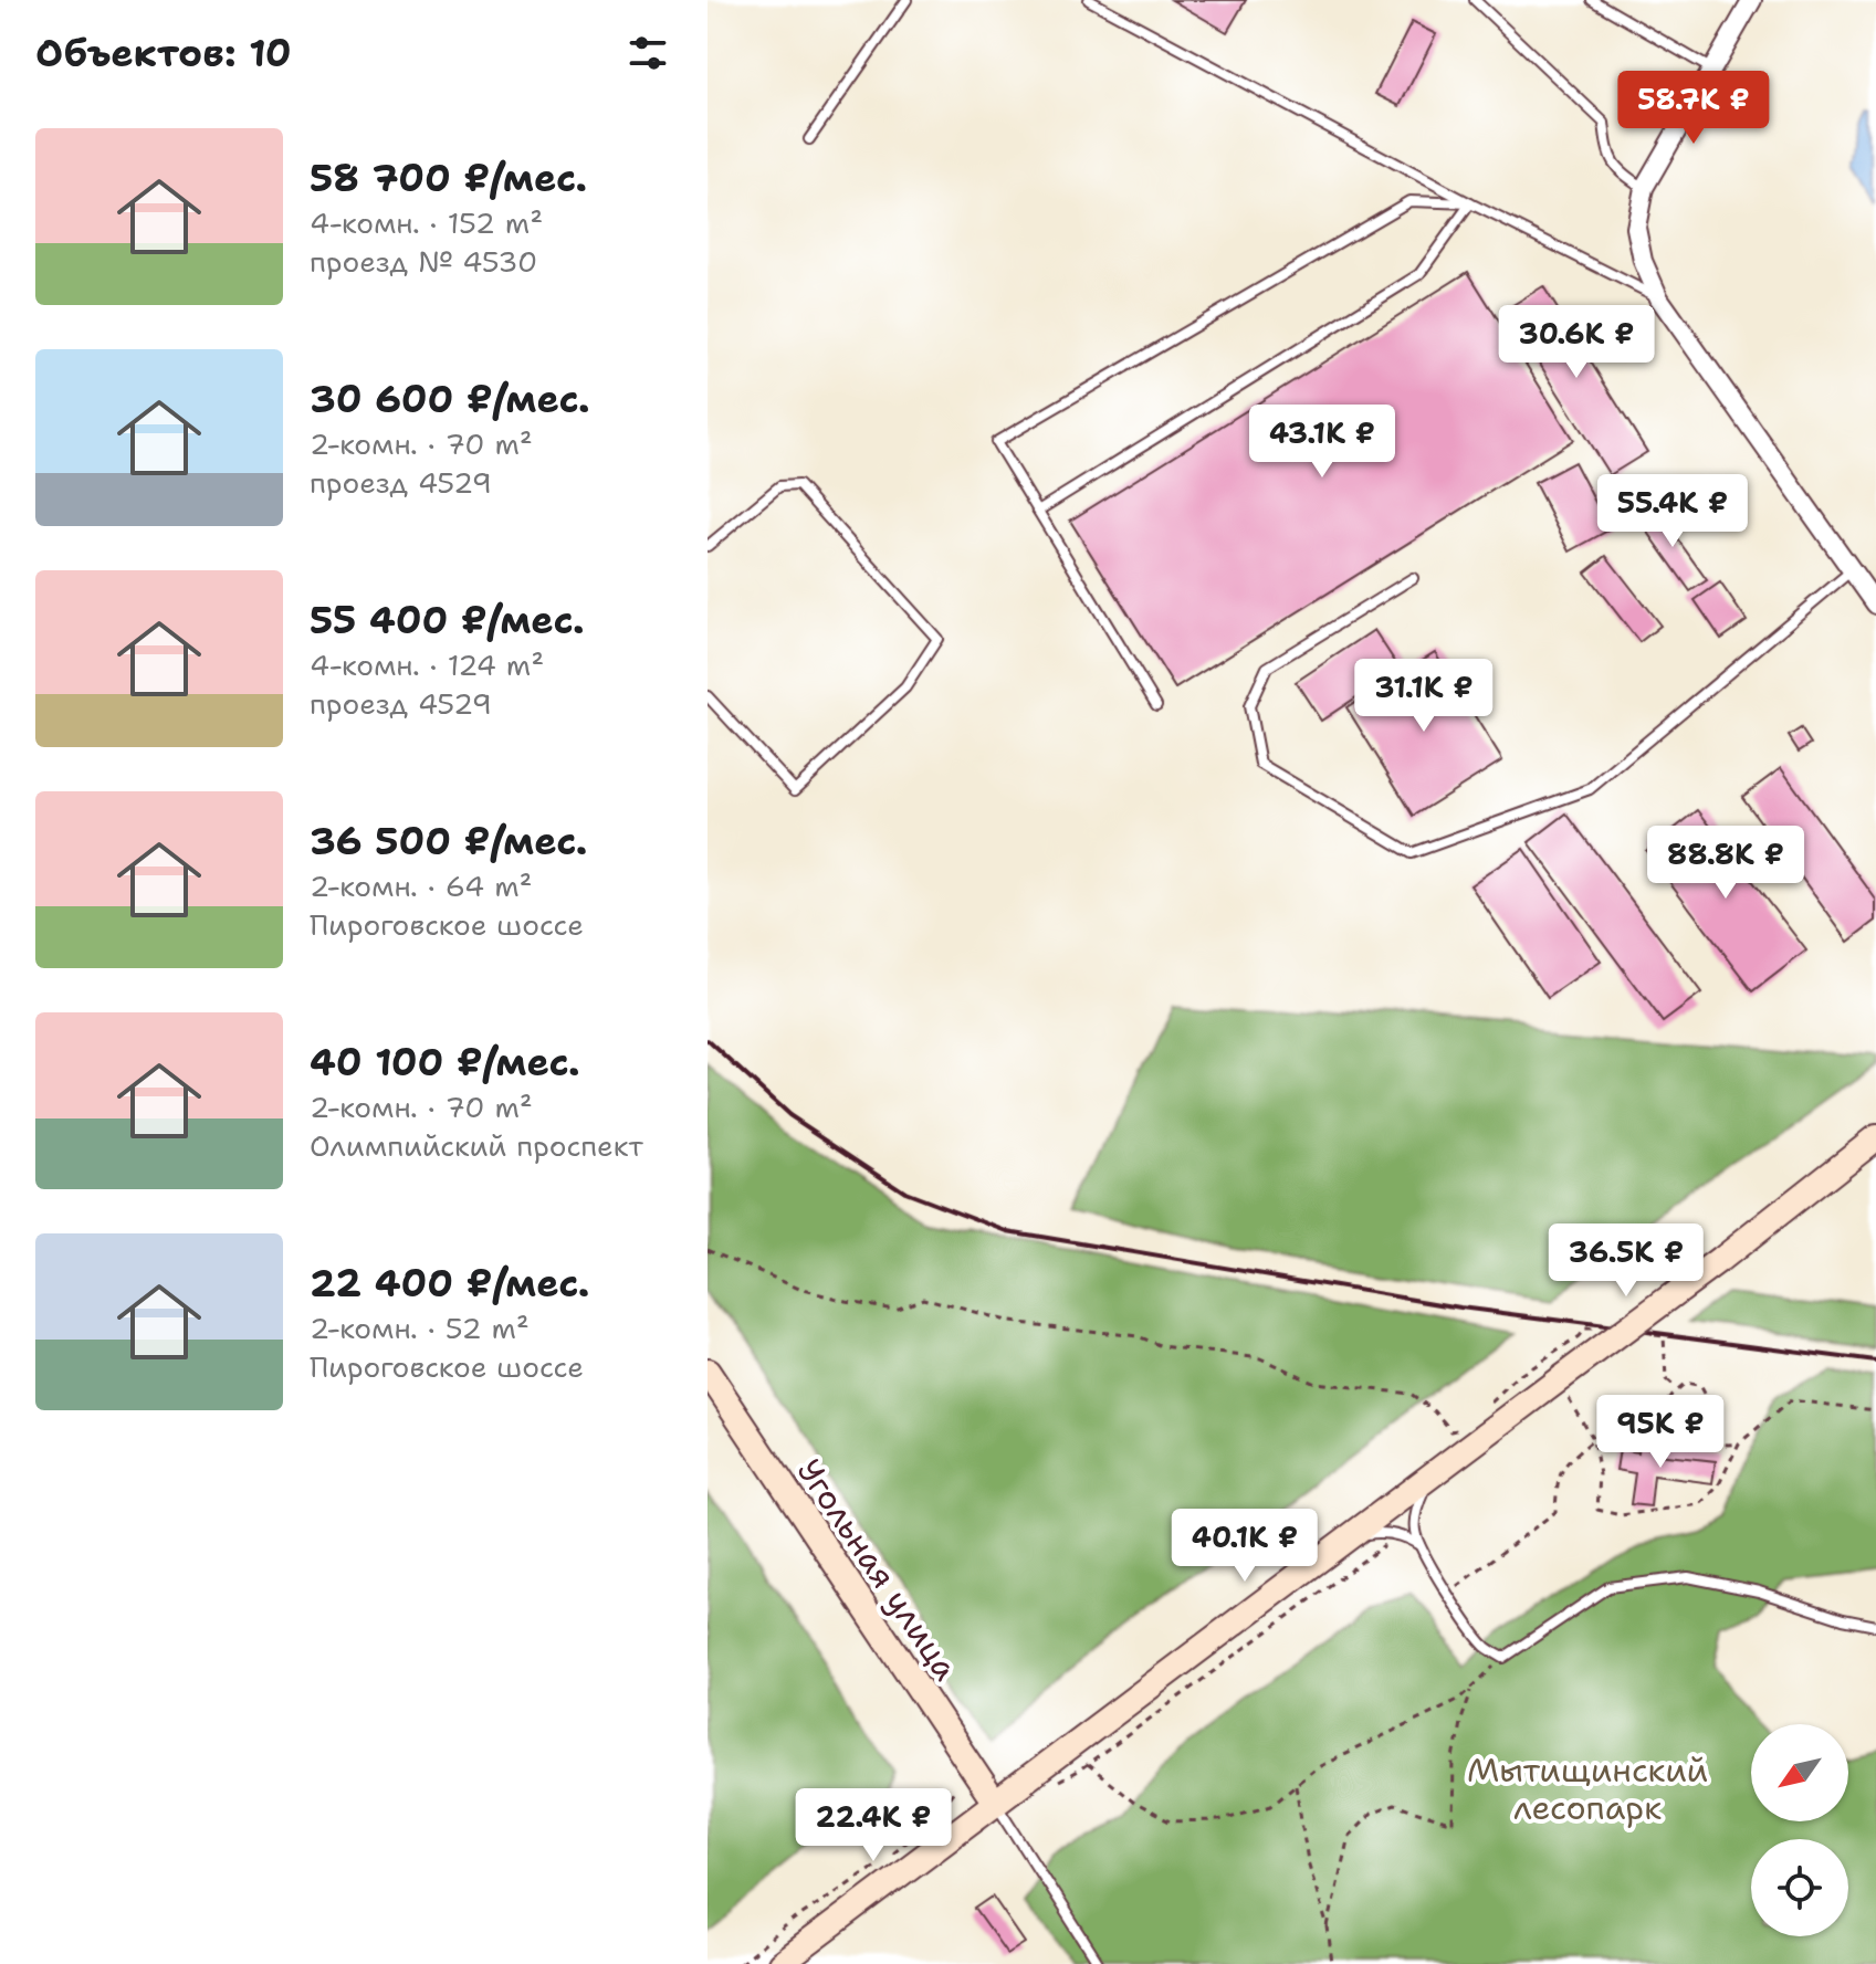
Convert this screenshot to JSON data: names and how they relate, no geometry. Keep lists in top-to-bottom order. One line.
{"streets":{"main road":["Угольная улица"]},"parks":["Мытищинский лесопарк"],"north":"bottom left","page":{"heading":"Объектов: 10","price":["58.7K ₽","30.6K ₽","43.1K ₽","55.4K ₽","31.1K ₽","88.8K ₽","36.5K ₽","95K ₽","40.1K ₽","22.4K ₽"],"list":[{"name":"58 700 ₽/мес.","note":"4-комн. · 152 m² · проезд № 4530"},{"name":"30 600 ₽/мес.","note":"2-комн. · 70 m² · проезд 4529"},{"name":"55 400 ₽/мес.","note":"4-комн. · 124 m² · проезд 4529"},{"name":"36 500 ₽/мес.","note":"2-комн. · 64 m² · Пироговское шоссе"},{"name":"40 100 ₽/мес.","note":"2-комн. · 70 m² · Олимпийский проспект"},{"name":"22 400 ₽/мес.","note":"2-комн. · 52 m² · Пироговское шоссе"}]}}
